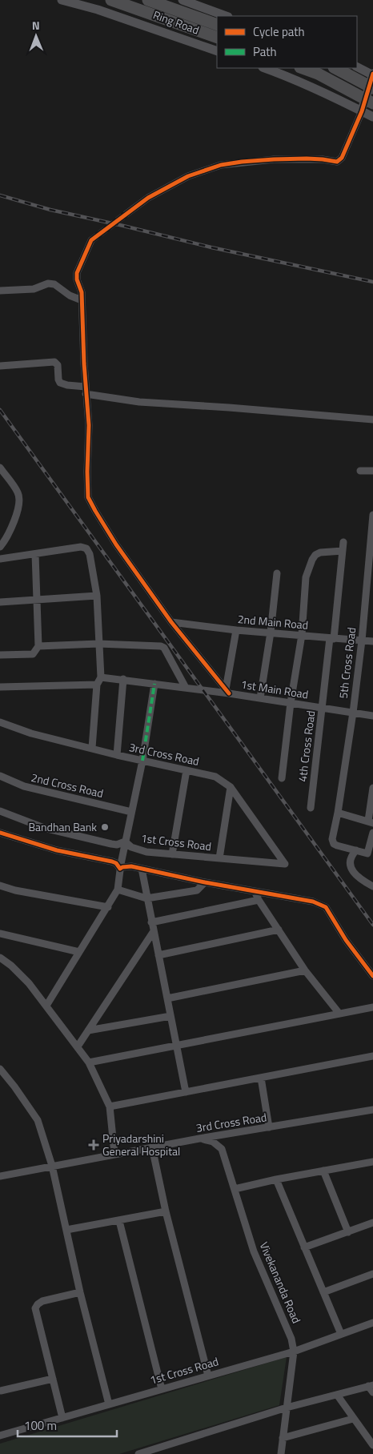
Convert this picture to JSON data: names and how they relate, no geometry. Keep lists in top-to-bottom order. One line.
{"streets":{"highway":["Ring Road"],"street":["2nd Main Road","5th Cross Road","1st Main Road","4th Cross Road","3rd Cross Road","2nd Cross Road","1st Cross Road","Vivekananda Road"]},"crossings":[["2nd Main Road","5th Cross Road"],["2nd Main Road","4th Cross Road"],["5th Cross Road","1st Main Road"],["1st Main Road","4th Cross Road"],["3rd Cross Road","1st Cross Road"],["3rd Cross Road","Vivekananda Road"],["1st Cross Road","Vivekananda Road"]],"places":{"other":["Bandhan Bank"],"health":["Priyadarshini General Hospital"]},"legend":["Cycle path","Path"],"scale_bar":"100 m","north":"top"}
